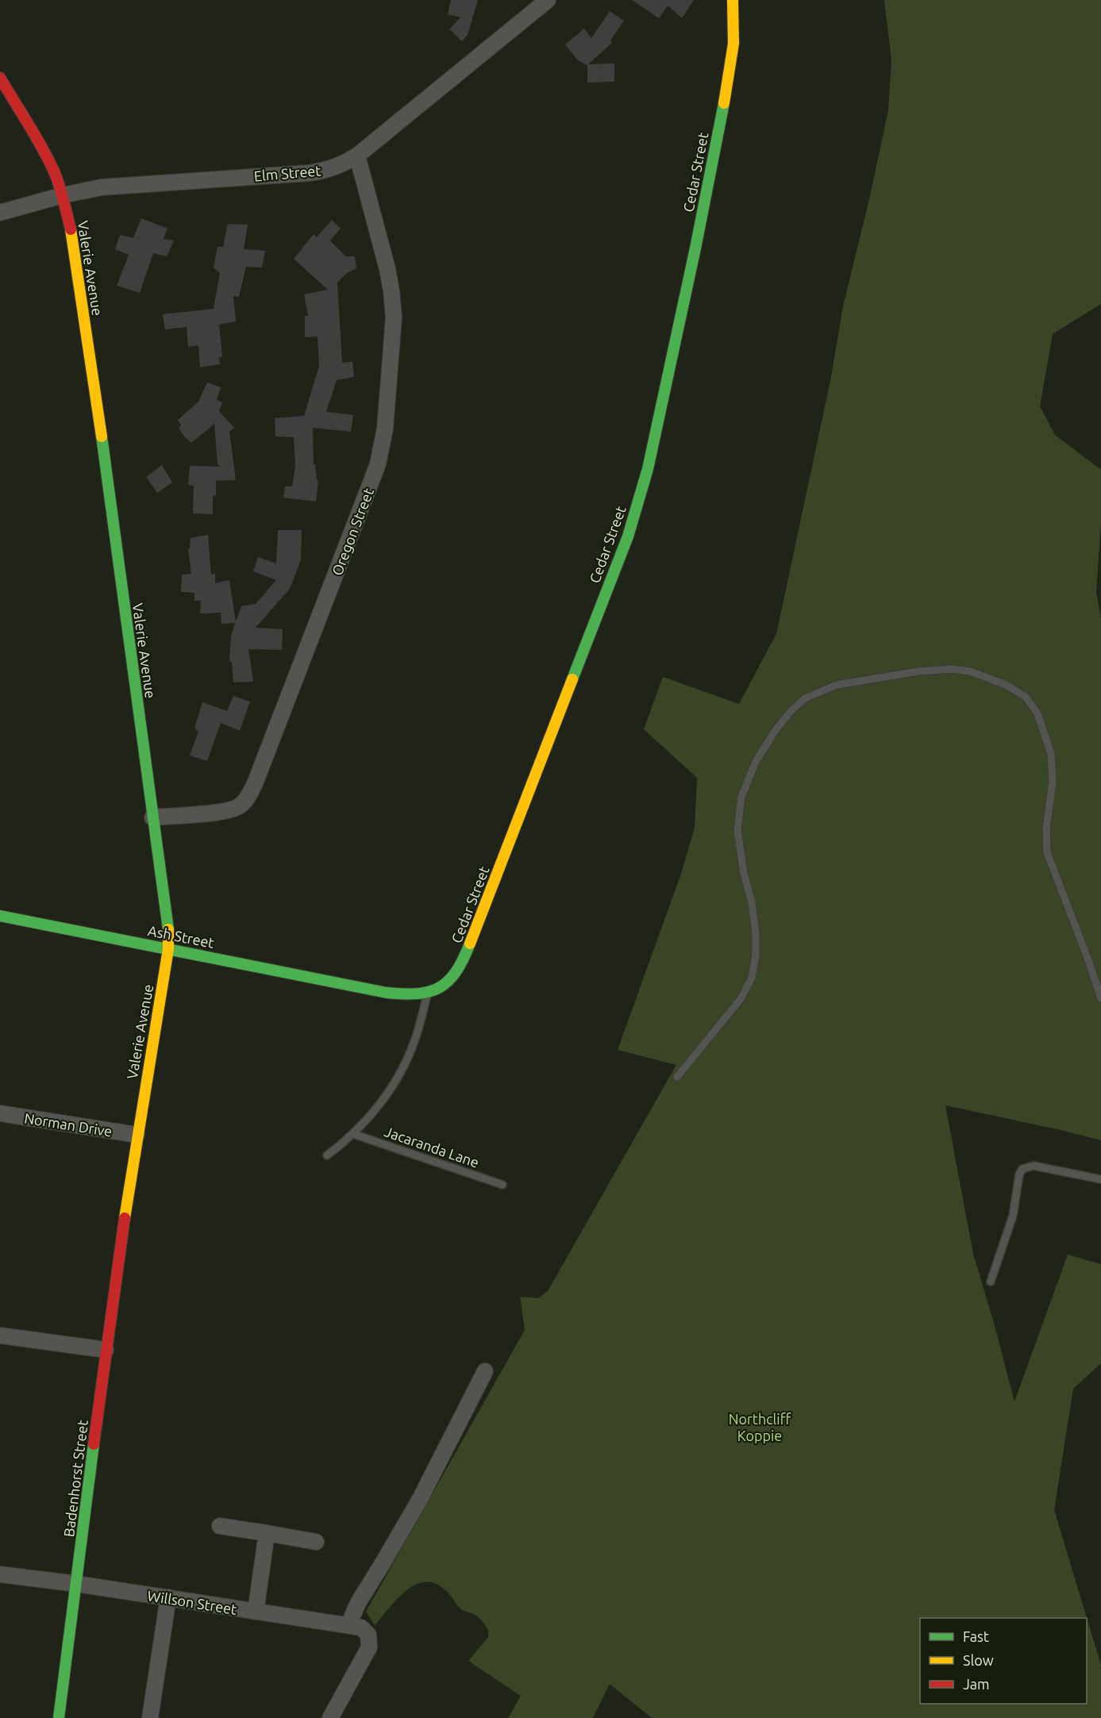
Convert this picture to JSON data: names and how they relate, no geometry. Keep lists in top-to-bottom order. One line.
{"streets":{"street":["Cedar Street","Elm Street","Valerie Avenue","Oregon Street","Ash Street","Norman Drive","Badenhorst Street","Willson Street"],"lane":["Jacaranda Lane"]},"crossings":[["Cedar Street","Ash Street"],["Cedar Street","Jacaranda Lane"],["Elm Street","Valerie Avenue"],["Elm Street","Oregon Street"],["Valerie Avenue","Oregon Street"],["Valerie Avenue","Ash Street"],["Valerie Avenue","Norman Drive"],["Valerie Avenue","Badenhorst Street"],["Badenhorst Street","Willson Street"]],"parks":["Northcliff Koppie"],"legend":["Fast","Slow","Jam"]}
